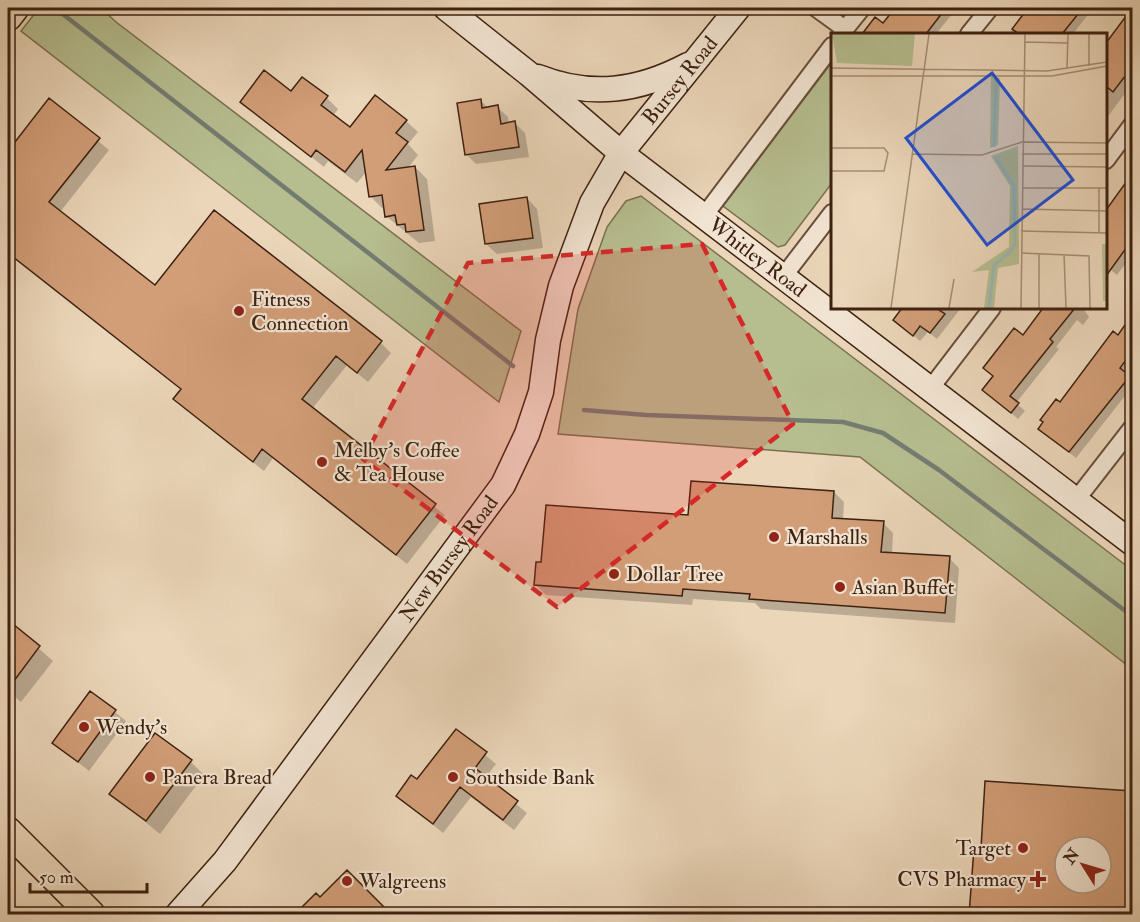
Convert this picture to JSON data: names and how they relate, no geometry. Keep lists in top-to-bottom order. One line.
{"streets":{"street":["Bursey Road","Whitley Road","New Bursey Road"]},"crossings":[["Bursey Road","Whitley Road"],["Bursey Road","New Bursey Road"],["Whitley Road","New Bursey Road"]],"places":{"other":["Fitness Connection","Melby's Coffee & Tea House","Marshalls","Dollar Tree","Asian Buffet","Wendy's","Panera Bread","Southside Bank","Target","Walgreens"],"health":["CVS Pharmacy"]},"scale_bar":"50 m","north":"top left"}
